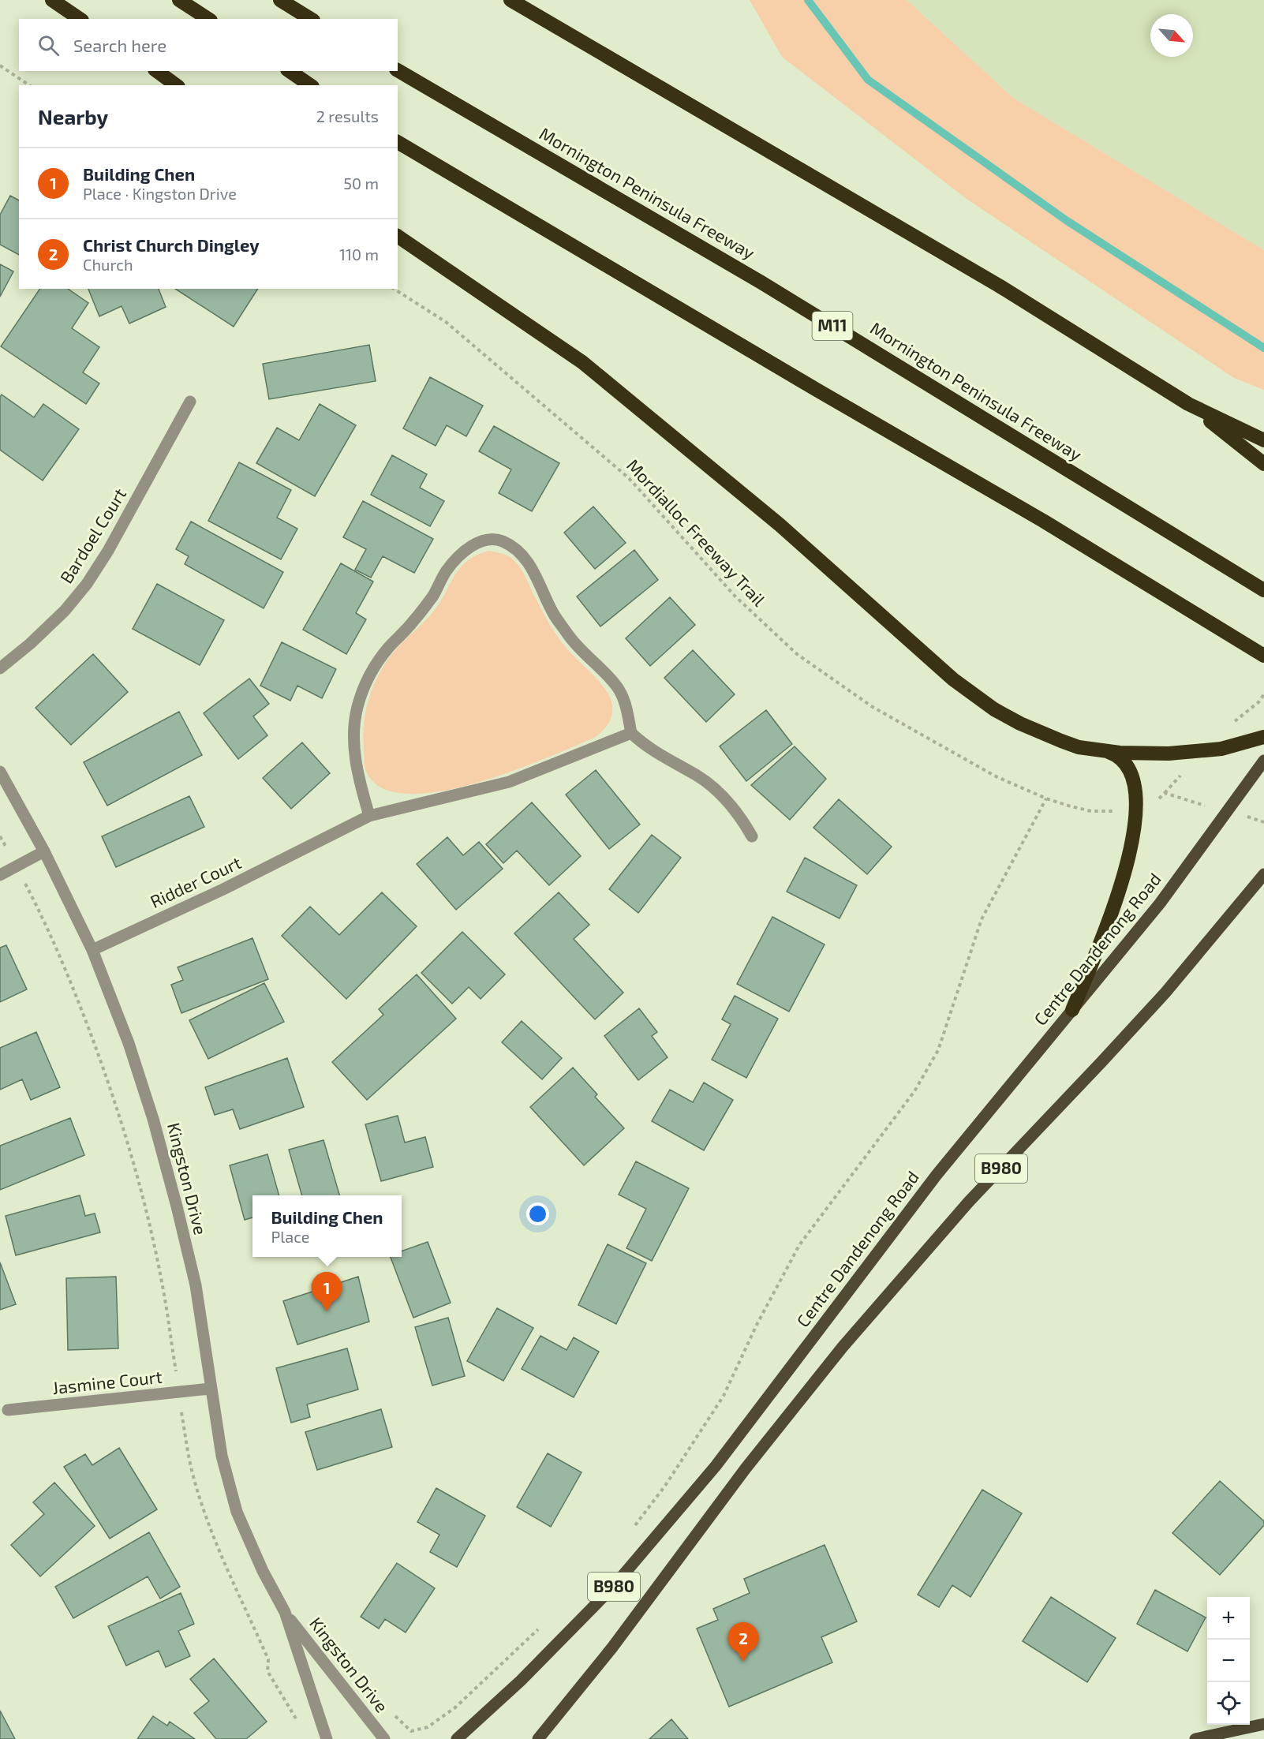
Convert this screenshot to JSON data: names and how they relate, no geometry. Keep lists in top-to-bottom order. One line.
{"streets":{"highway":["Mornington Peninsula Freeway","M11"],"main road":["Centre Dandenong Road","B980"],"street":["Bardoel Court","Ridder Court","Kingston Drive","Jasmine Court"],"path":["Mordialloc Freeway Trail"]},"crossings":[["Ridder Court","Kingston Drive"],["Kingston Drive","Jasmine Court"]],"north":"bottom right","page":{"search":"Search here","heading":["Nearby","2 results"],"list":[{"mark":"1","name":"Building Chen","note":"Place · Kingston Drive","value":"50 m"},{"mark":"2","name":"Christ Church Dingley","note":"Church","value":"110 m"}],"popup":["Building Chen","Place"],"pins":["1","2"],"map_buttons":["+","−"]}}
